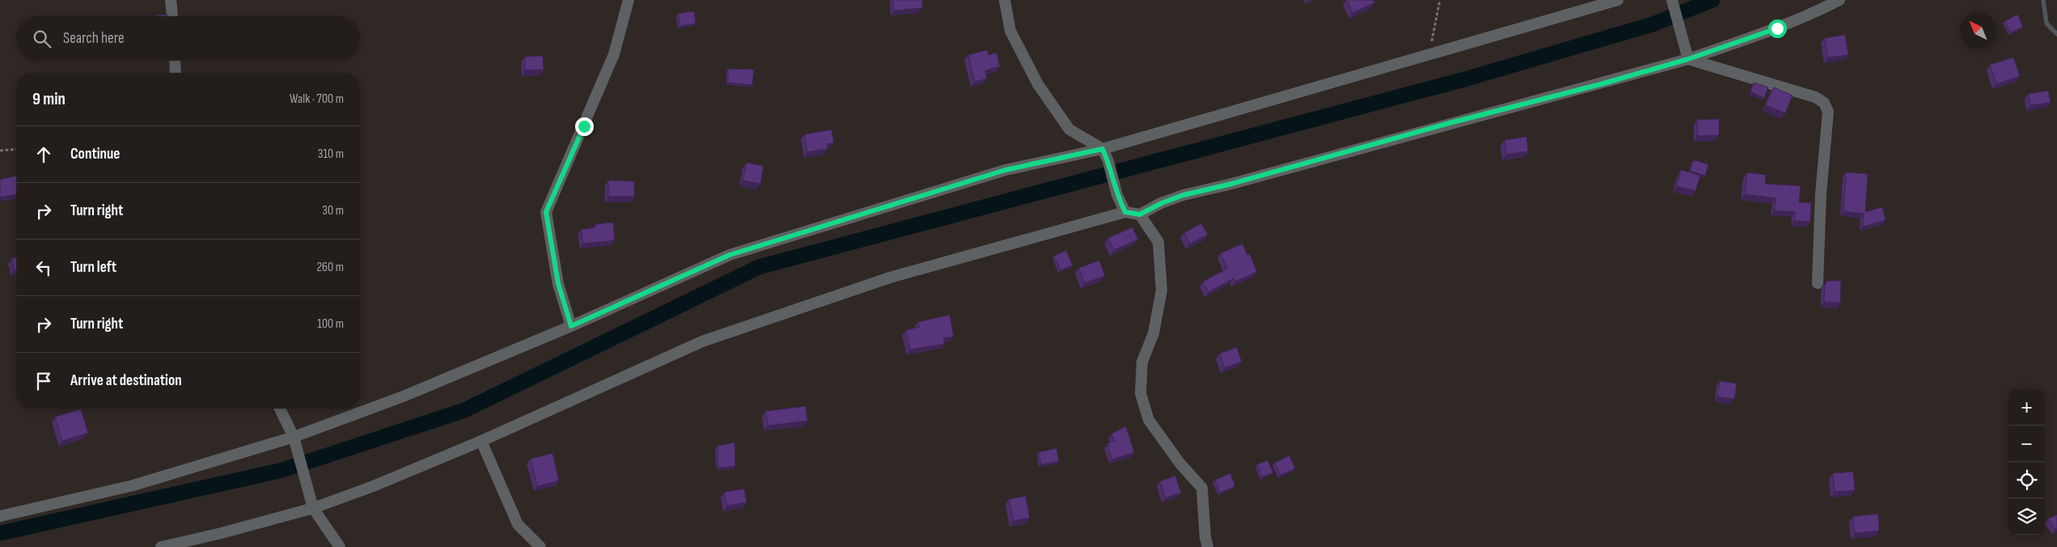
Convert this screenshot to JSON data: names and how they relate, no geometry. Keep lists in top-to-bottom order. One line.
{"north":"top left","page":{"search":"Search here","heading":["9 min","Walk · 700 m"],"list":[["Continue","310 m"],["Turn right","30 m"],["Turn left","260 m"],["Turn right","100 m"],"Arrive at destination"],"map_buttons":["+","−"]}}
